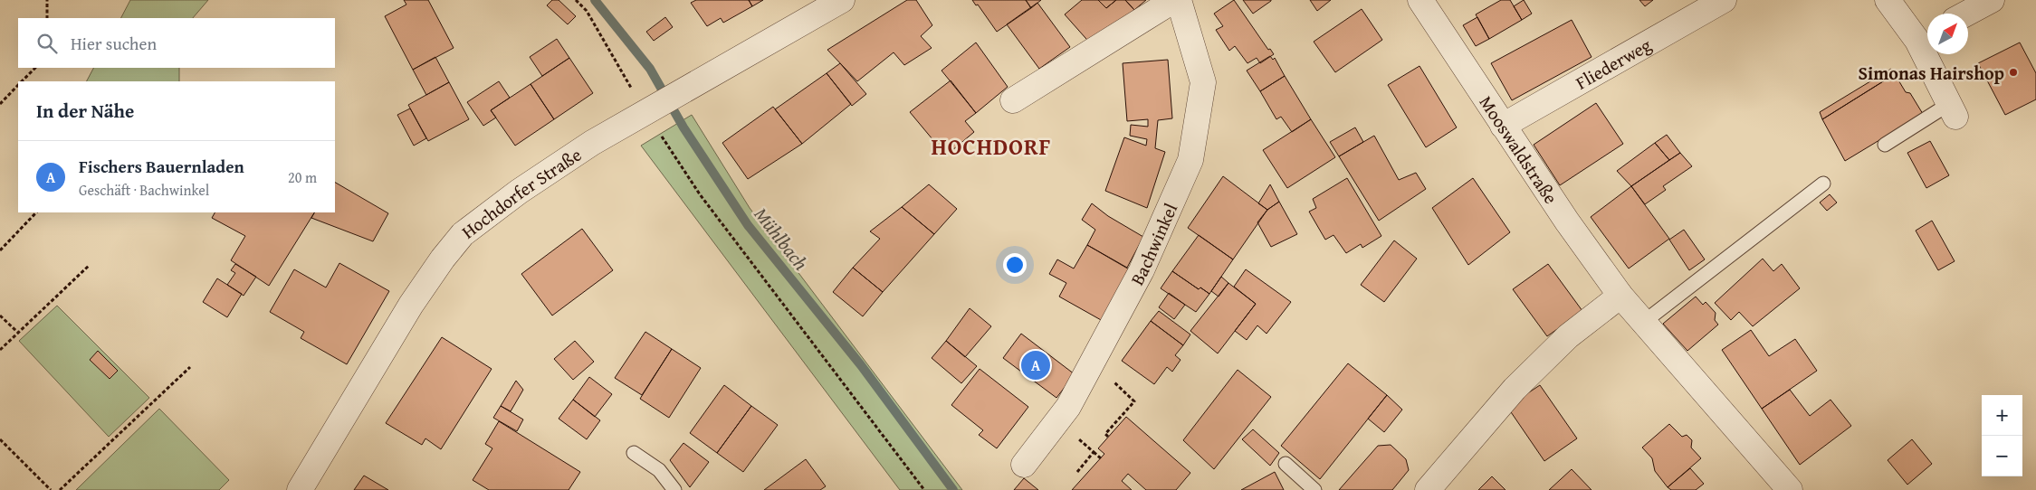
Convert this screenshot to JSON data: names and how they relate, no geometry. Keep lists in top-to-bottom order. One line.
{"streets":{"street":["Fliederweg","Mooswaldstraße","Hochdorfer Straße","Bachwinkel"]},"crossings":[["Fliederweg","Mooswaldstraße"]],"districts":["HOCHDORF"],"water":["Mühlbach"],"places":["Simonas Hairshop"],"north":"top right","page":{"search":"Hier suchen","heading":"In der Nähe","list":[{"mark":"A","name":"Fischers Bauernladen","note":"Geschäft · Bachwinkel","value":"20 m"}],"pins":"A","map_buttons":["+","−"]}}
